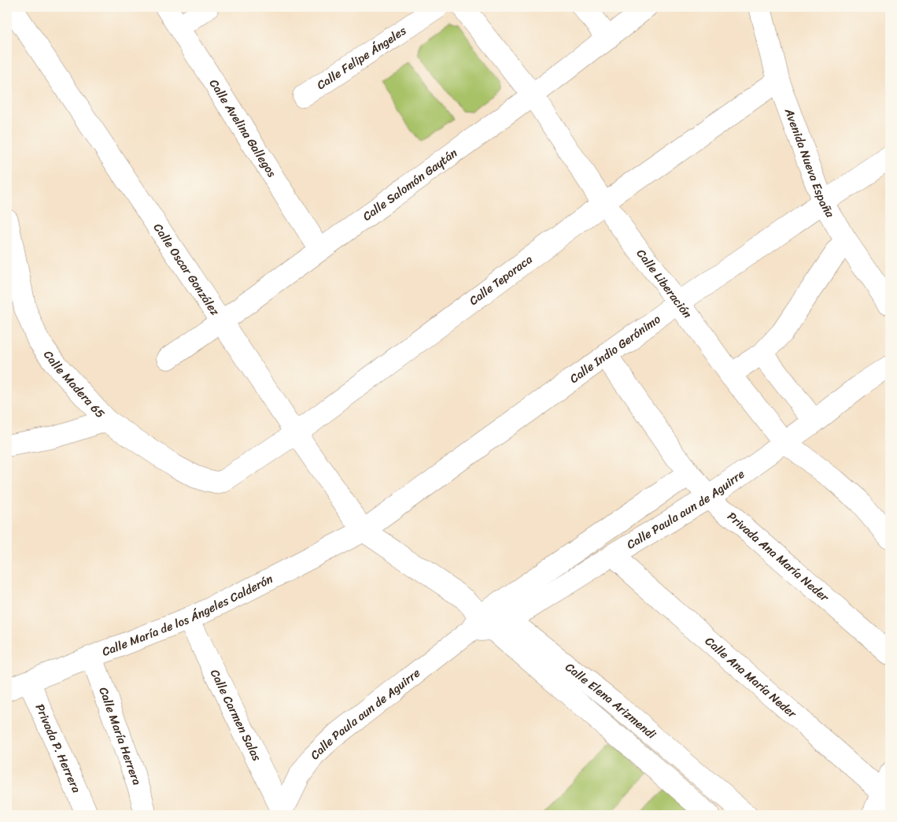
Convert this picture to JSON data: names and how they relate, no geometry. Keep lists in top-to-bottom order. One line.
{"streets":{"street":["Calle Felipe Ángeles","Calle Avelina Gallegos","Avenida Nueva España","Calle Salomón Gaytán","Calle Oscar González","Calle Teporaca","Calle Liberación","Calle Indio Gerónimo","Calle Madera 65","Calle Paula aun de Aguirre","Privada Ana María Neder","Calle María de los Ángeles Calderón","Calle Ana María Neder","Calle Elena Arizmendi","Calle Carmen Salas","Calle María Herrera","Privada P. Herrera"]},"crossings":[["Calle Avelina Gallegos","Calle Salomón Gaytán"],["Avenida Nueva España","Calle Teporaca"],["Avenida Nueva España","Calle Indio Gerónimo"],["Calle Salomón Gaytán","Calle Oscar González"],["Calle Salomón Gaytán","Calle Liberación"],["Calle Oscar González","Calle Teporaca"],["Calle Oscar González","Calle Indio Gerónimo"],["Calle Oscar González","Calle María de los Ángeles Calderón"],["Calle Oscar González","Calle Elena Arizmendi"],["Calle Teporaca","Calle Liberación"],["Calle Teporaca","Calle Madera 65"],["Calle Liberación","Calle Indio Gerónimo"],["Calle Liberación","Calle Paula aun de Aguirre"],["Calle Indio Gerónimo","Privada Ana María Neder"],["Calle Indio Gerónimo","Calle María de los Ángeles Calderón"],["Calle Indio Gerónimo","Calle Elena Arizmendi"],["Calle Paula aun de Aguirre","Privada Ana María Neder"],["Calle Paula aun de Aguirre","Calle Ana María Neder"],["Calle Paula aun de Aguirre","Calle Elena Arizmendi"],["Calle Paula aun de Aguirre","Calle Carmen Salas"],["Calle María de los Ángeles Calderón","Calle Elena Arizmendi"],["Calle María de los Ángeles Calderón","Calle Carmen Salas"],["Calle María de los Ángeles Calderón","Calle María Herrera"],["Calle María de los Ángeles Calderón","Privada P. Herrera"]]}
